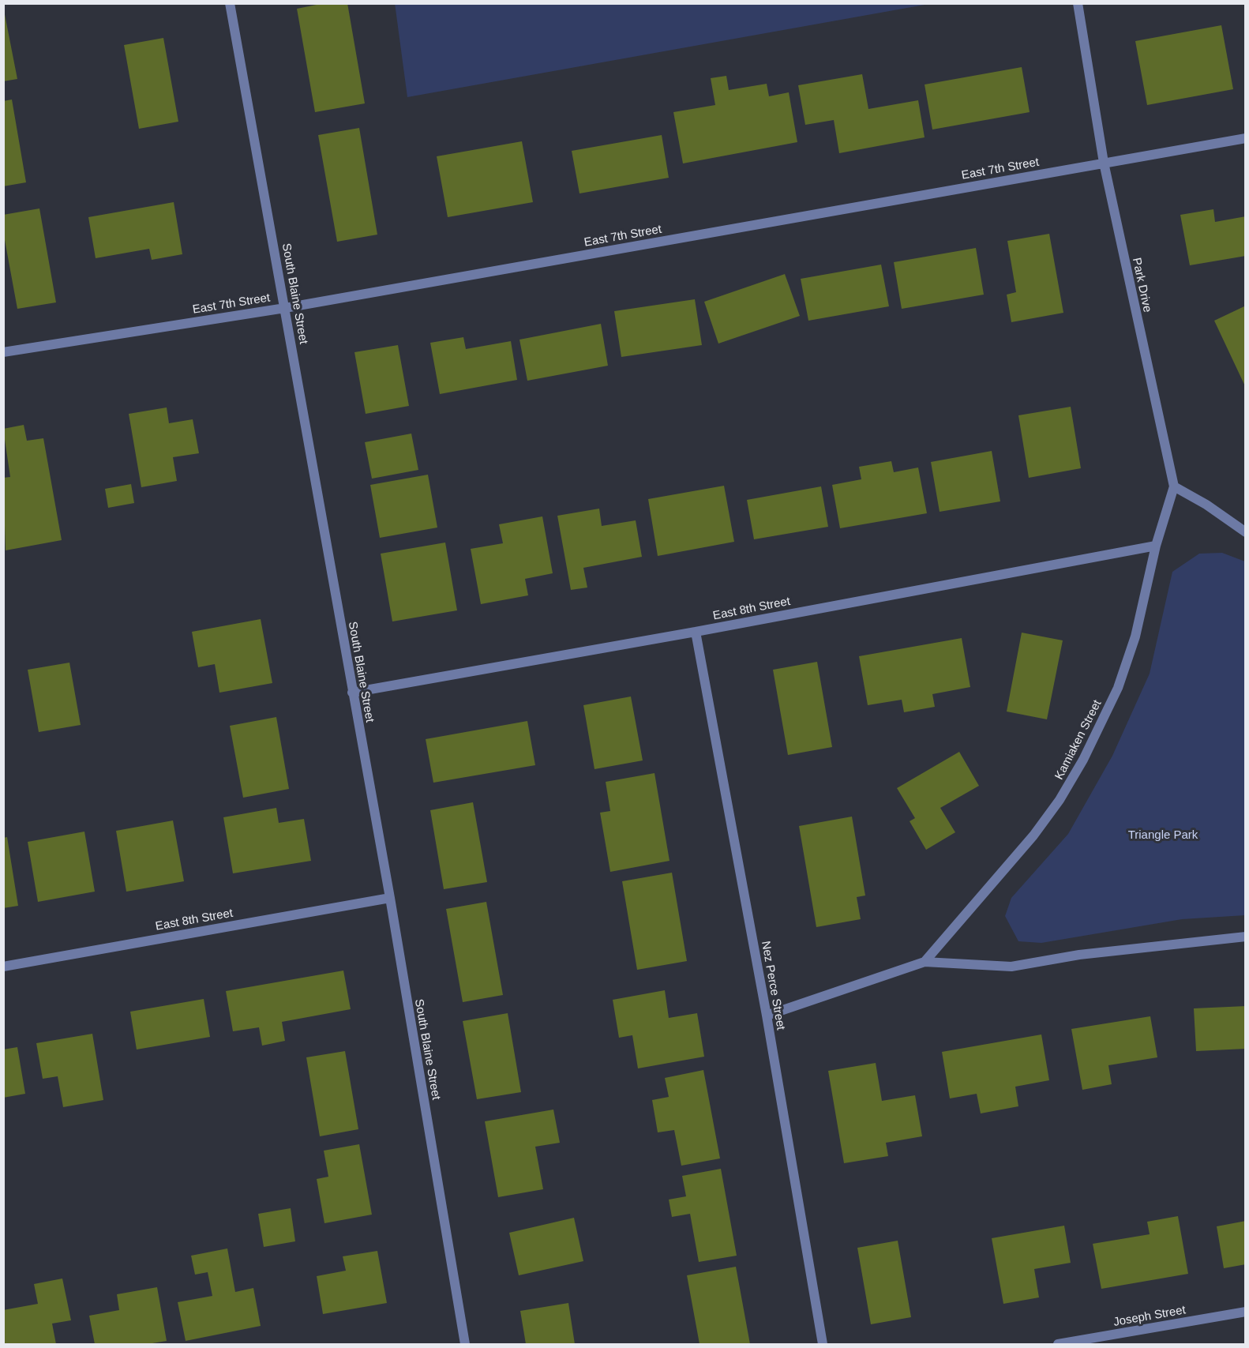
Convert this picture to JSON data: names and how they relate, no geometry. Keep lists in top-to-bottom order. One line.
{"streets":{"street":["East 7th Street","Park Drive","South Blaine Street","East 8th Street","Kamiaken Street","Nez Perce Street","Joseph Street"]},"crossings":[["East 7th Street","Park Drive"],["East 7th Street","South Blaine Street"],["Park Drive","Kamiaken Street"],["South Blaine Street","East 8th Street"],["East 8th Street","Kamiaken Street"],["East 8th Street","Nez Perce Street"]],"parks":["Triangle Park"]}
